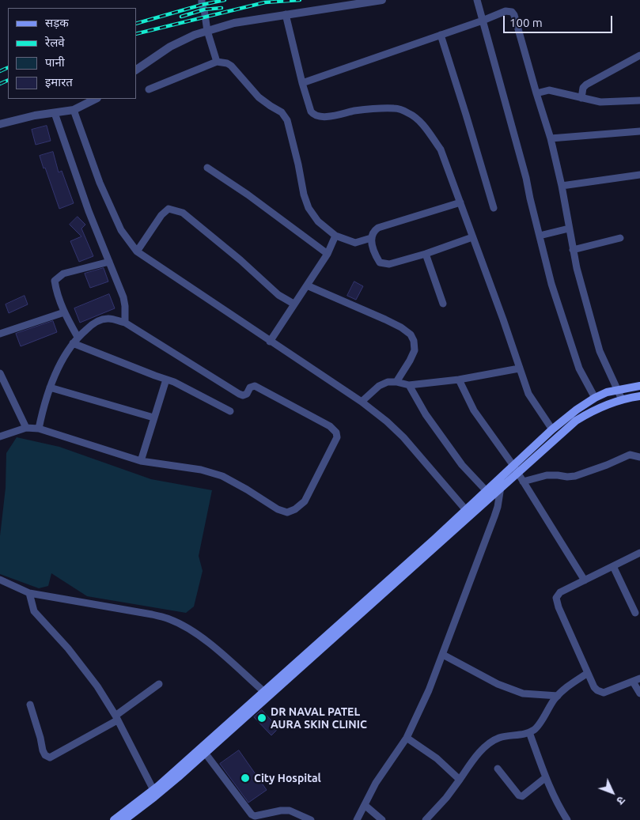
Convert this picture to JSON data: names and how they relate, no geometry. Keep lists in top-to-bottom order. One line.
{"places":["DR NAVAL PATEL AURA SKIN CLINIC","City Hospital"],"legend":["सड़क","रेलवे","पानी","इमारत"],"scale_bar":"100 m","north":"bottom right"}
